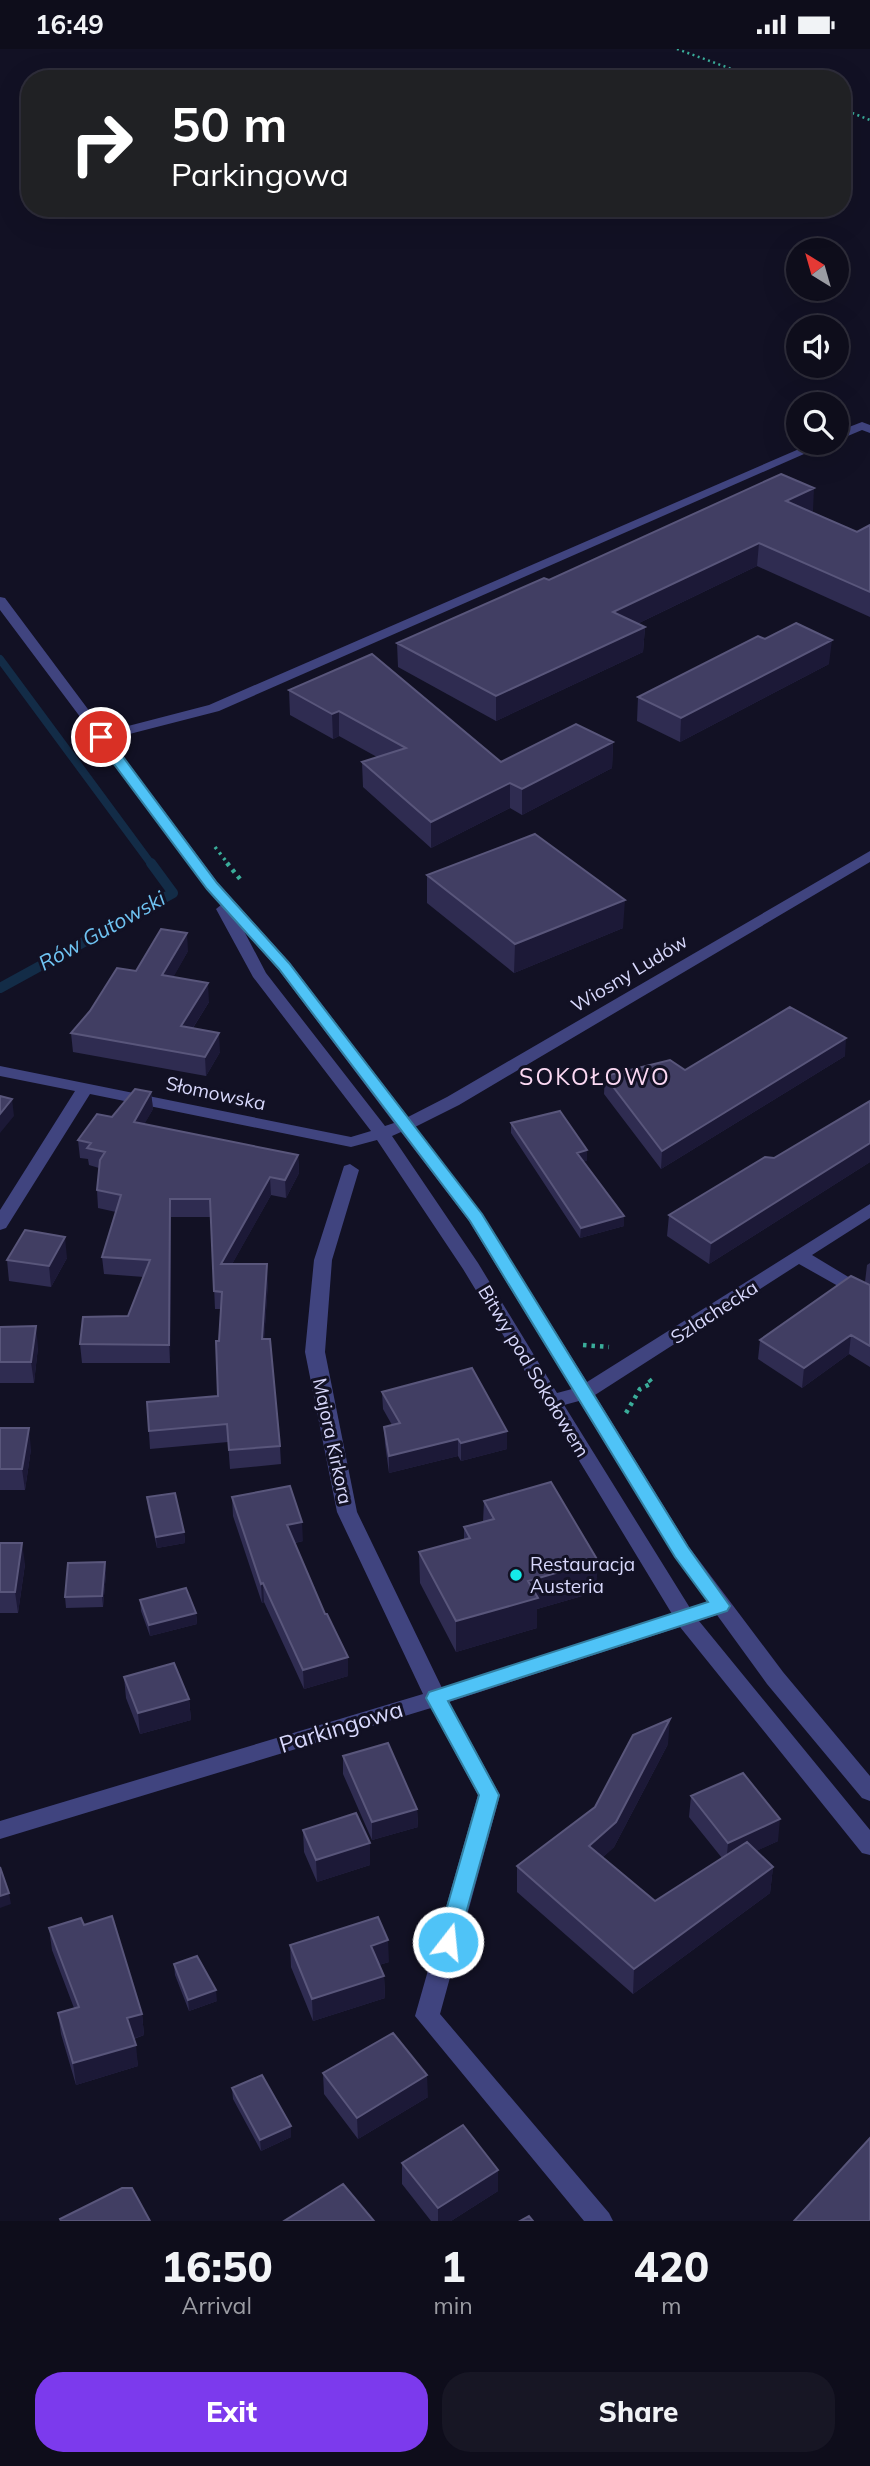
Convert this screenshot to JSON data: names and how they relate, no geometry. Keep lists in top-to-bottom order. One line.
{"streets":{"street":["Wiosny Ludów","Słomowska","Szlachecka","Bitwy pod Sokołowem","Majora Kirkora","Parkingowa"]},"crossings":[["Wiosny Ludów","Słomowska"],["Wiosny Ludów","Bitwy pod Sokołowem"],["Słomowska","Bitwy pod Sokołowem"],["Szlachecka","Bitwy pod Sokołowem"],["Bitwy pod Sokołowem","Parkingowa"],["Majora Kirkora","Parkingowa"]],"districts":["SOKOŁOWO"],"water":["Rów Gutowski"],"places":["Restauracja Austeria"],"north":"top left","page":{"status":"16:49","turn":["50 m","Parkingowa"],"eta":["16:50","Arrival","1","min","420","m"],"buttons":["Exit","Share"]}}
